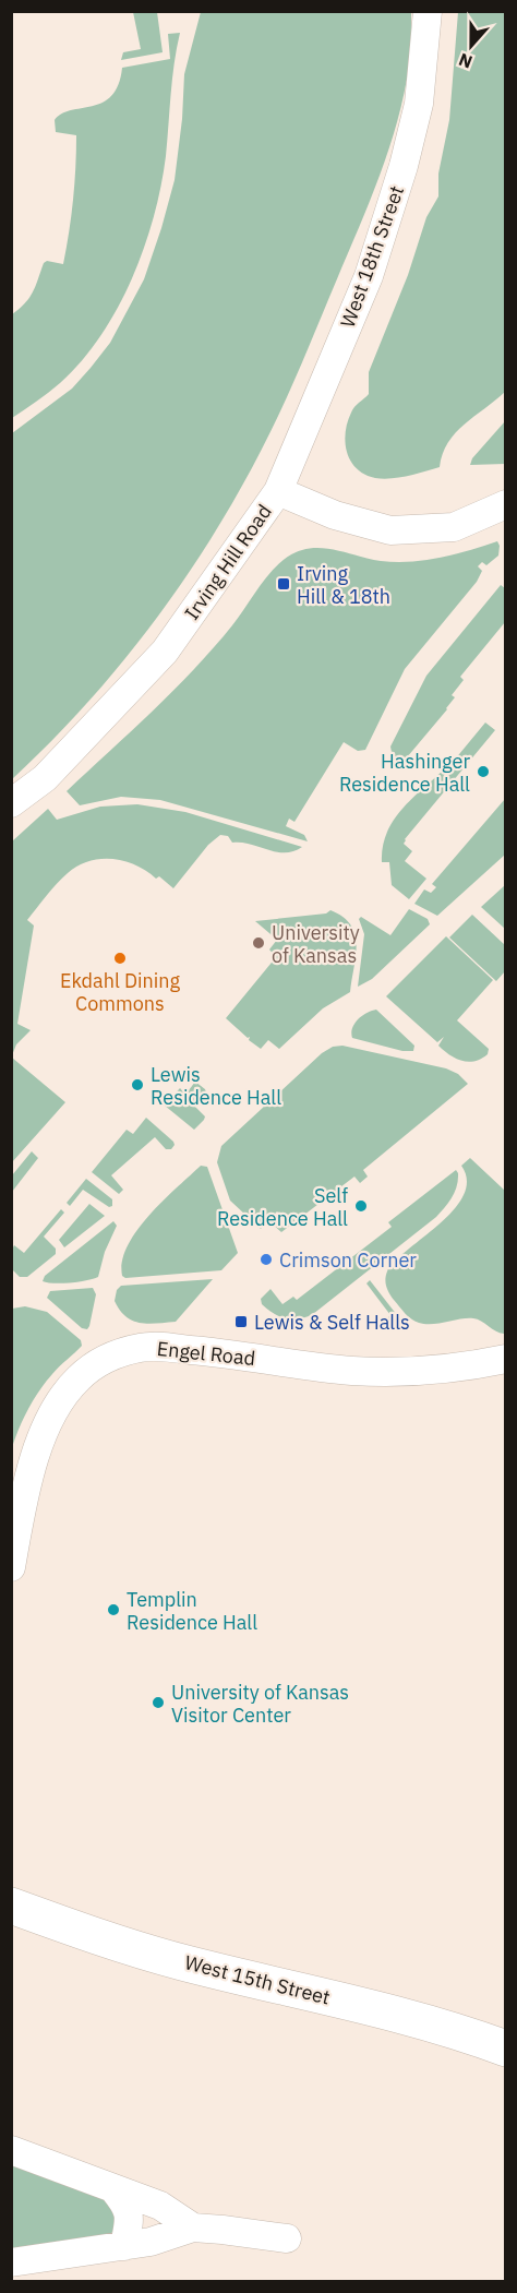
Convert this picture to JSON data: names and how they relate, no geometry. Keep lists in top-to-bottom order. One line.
{"streets":{"street":["West 18th Street","Irving Hill Road","Engel Road","West 15th Street"]},"crossings":[["West 18th Street","Irving Hill Road"]],"places":{"transit":["Irving Hill & 18th","Lewis & Self Halls"],"other":["Hashinger Residence Hall","University of Kansas","Ekdahl Dining Commons","Lewis Residence Hall","Self Residence Hall","Crimson Corner","Templin Residence Hall","University of Kansas Visitor Center"]},"north":"bottom"}
